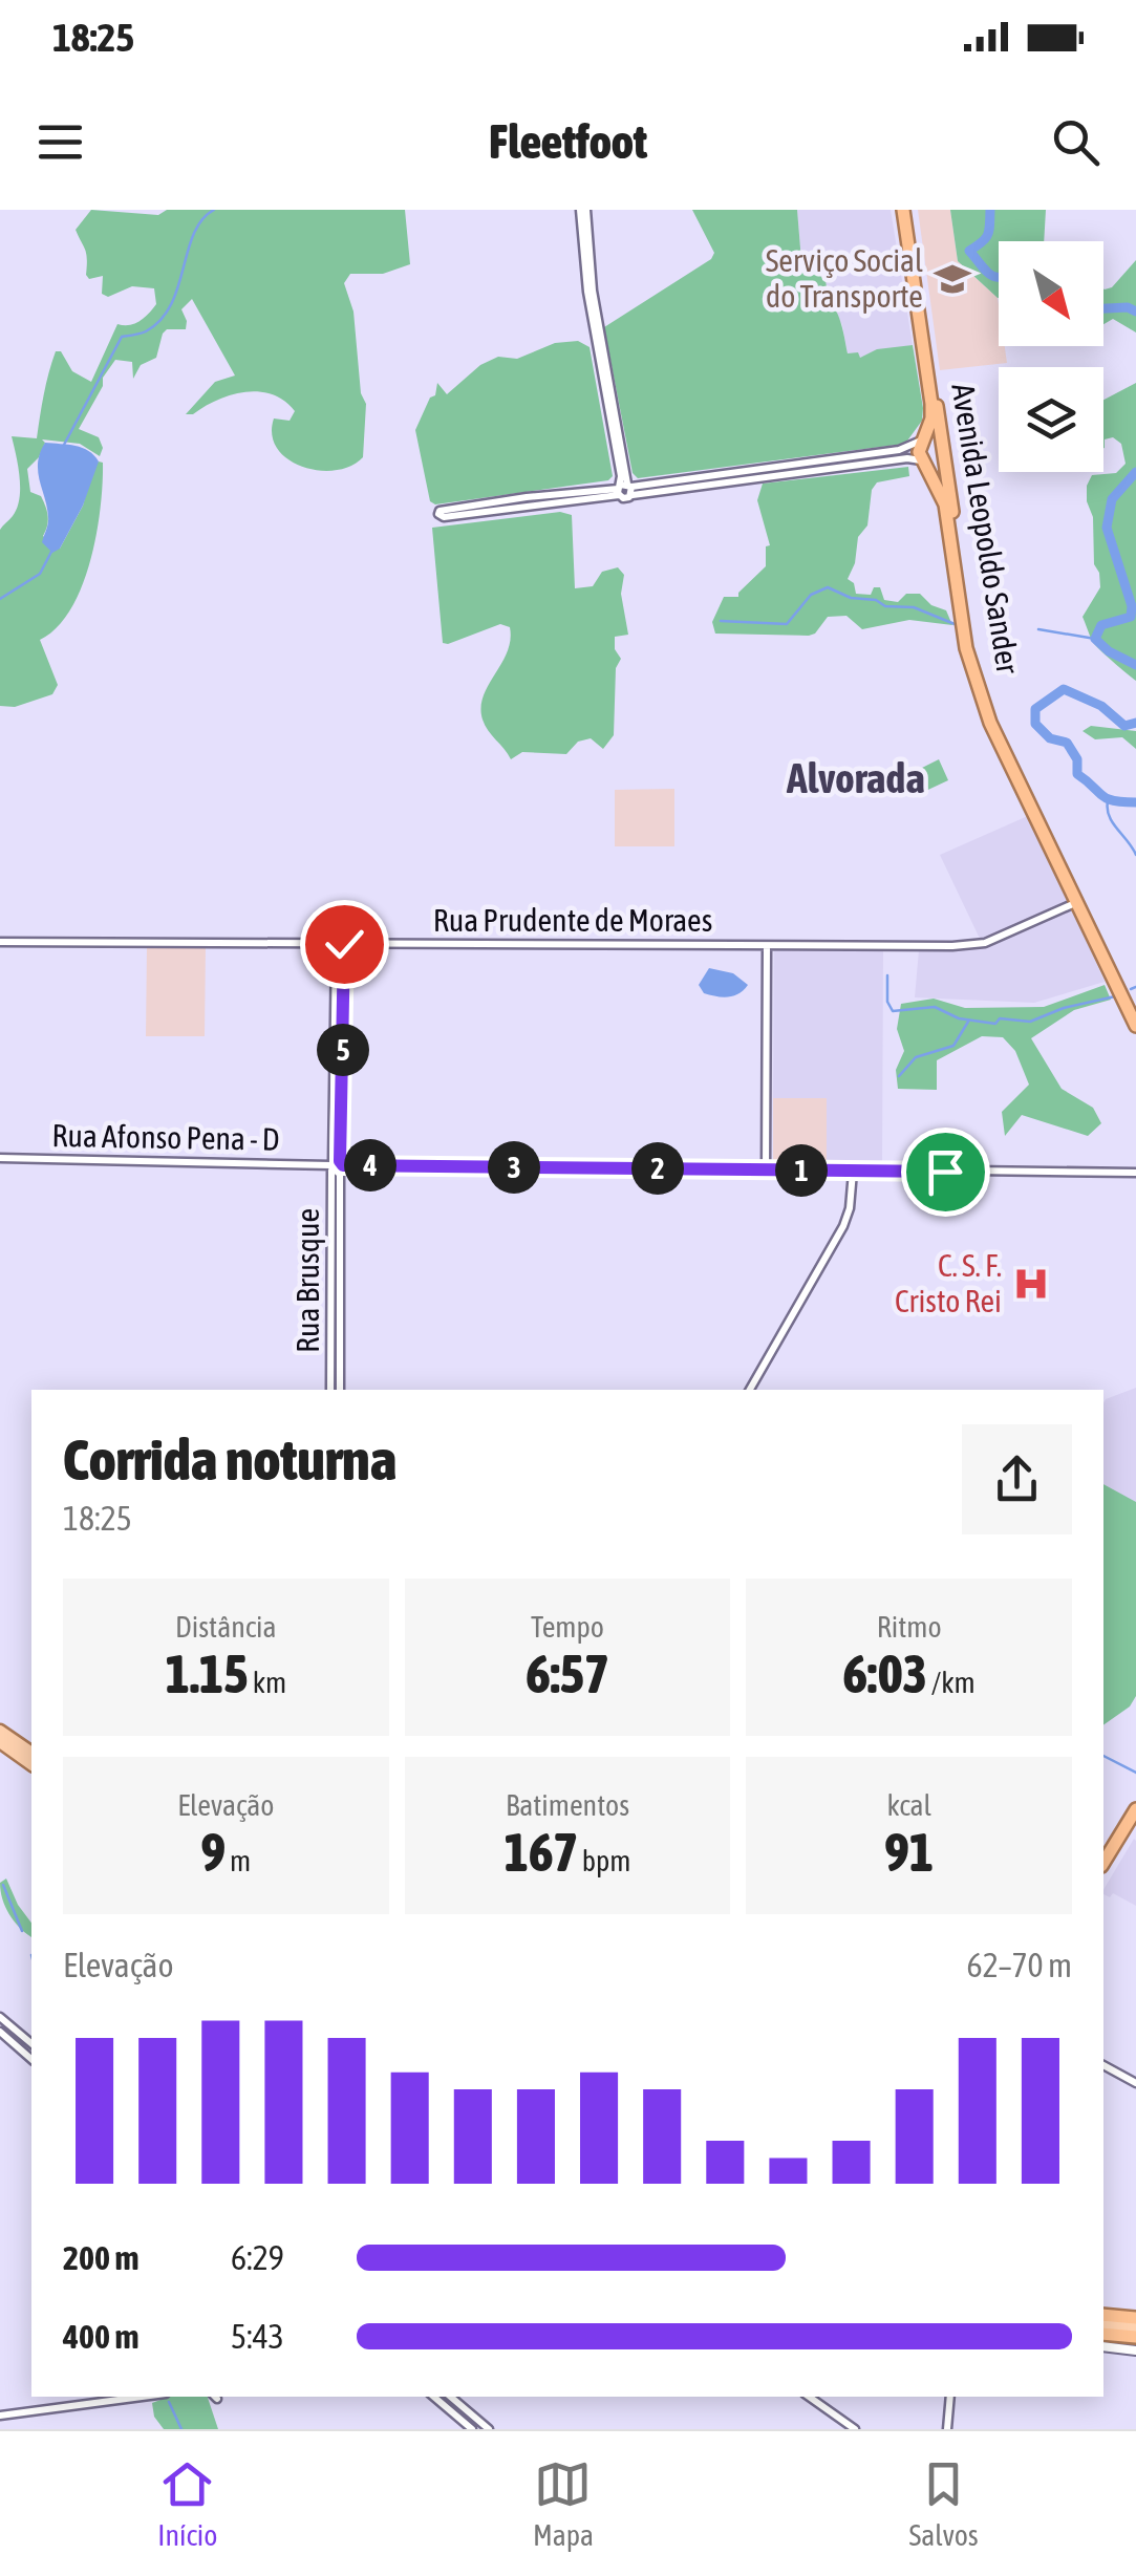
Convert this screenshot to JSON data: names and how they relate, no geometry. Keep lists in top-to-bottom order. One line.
{"streets":{"highway":["Avenida Leopoldo Sander"],"street":["Rua Prudente de Moraes","Rua Afonso Pena - D","Rua Brusque"]},"crossings":[["Avenida Leopoldo Sander","Rua Prudente de Moraes"],["Rua Prudente de Moraes","Rua Brusque"],["Rua Afonso Pena - D","Rua Brusque"]],"districts":["Alvorada"],"places":{"school or university":["Serviço Social do Transporte"],"hospital":["C. S. F. Cristo Rei"]},"north":"bottom right","page":{"status":"18:25","header":"Fleetfoot","pins":["5","4","3","2","1"],"heading":["Corrida noturna","18:25"],"stats":[["Distância","1.15 km"],["Tempo","6:57"],["Ritmo","6:03 /km"],["Elevação","9 m"],["Batimentos","167 bpm"],["kcal","91"]],"chart":["Elevação","62–70 m"],"list":[{"name":"200 m","note":"6:29"},{"name":"400 m","note":"5:43"}],"tabs":["Início","Mapa","Salvos"]}}
